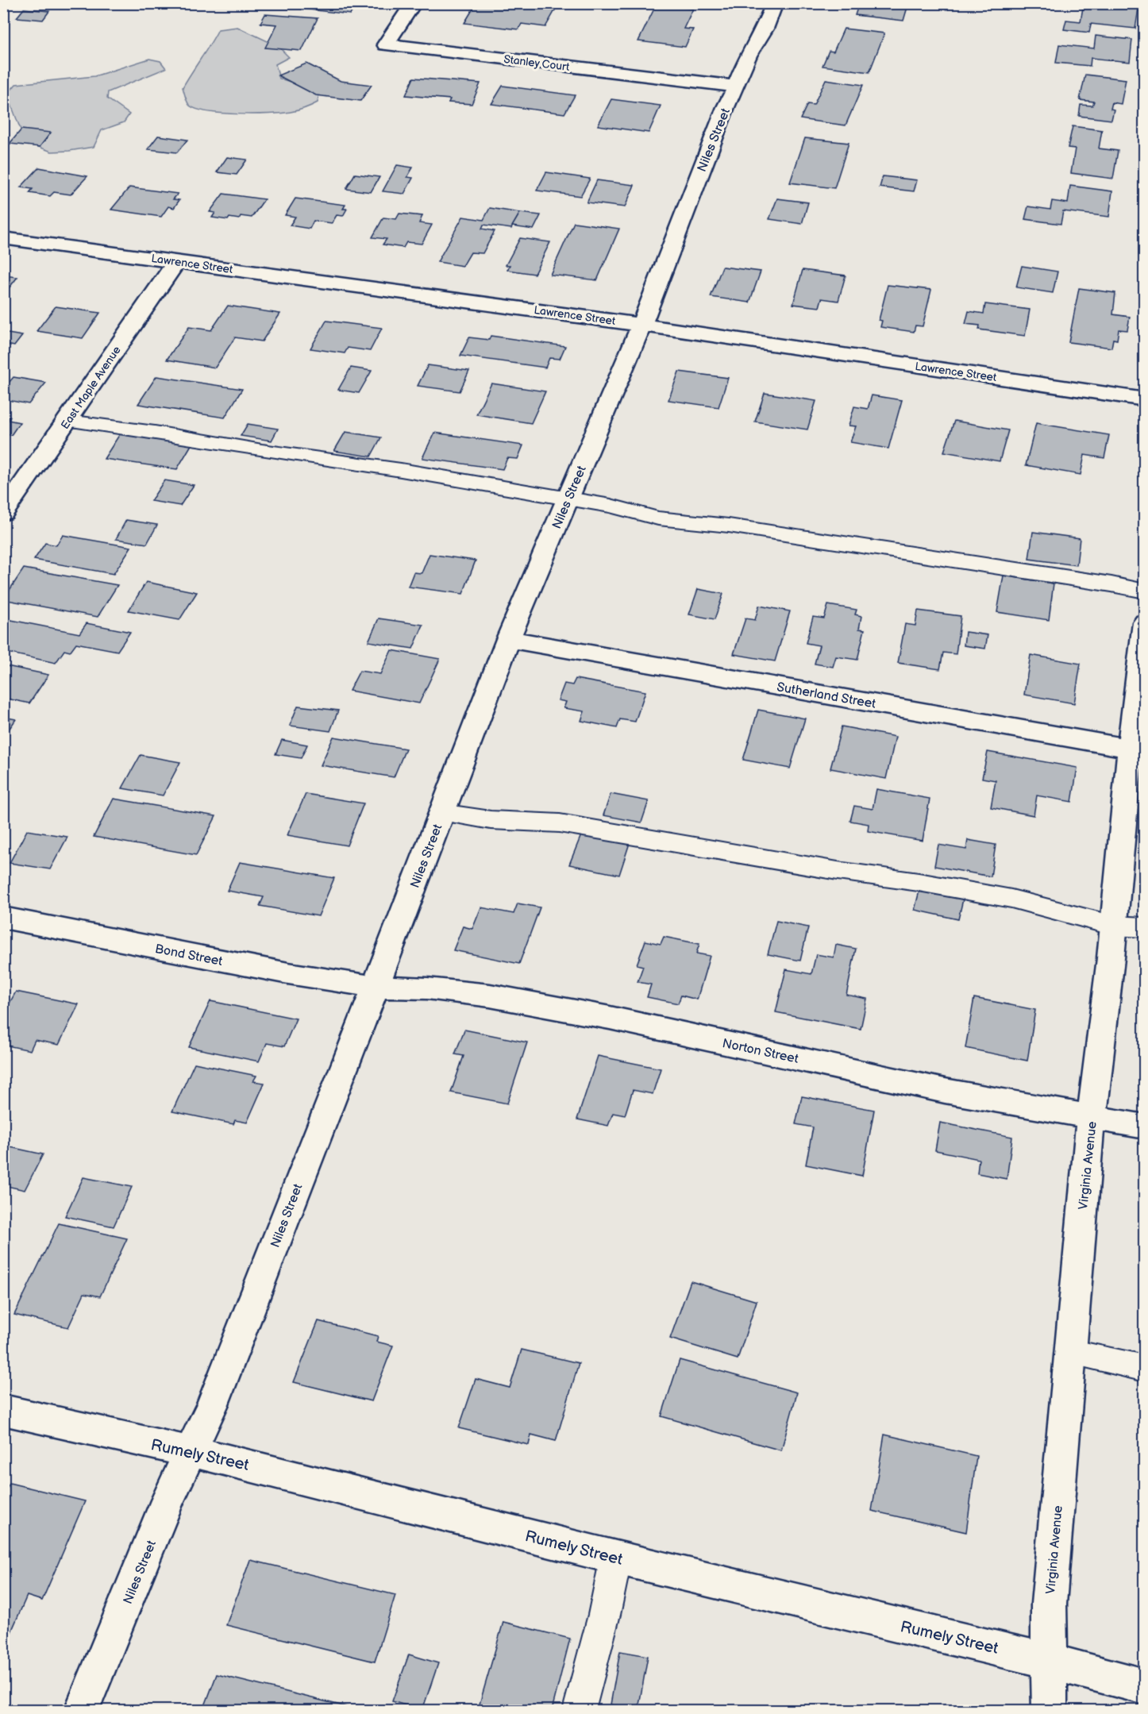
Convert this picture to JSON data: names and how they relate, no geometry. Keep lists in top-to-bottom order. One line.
{"streets":{"street":["Stanley Court","Niles Street","Lawrence Street","East Maple Avenue","Sutherland Street","Bond Street","Norton Street","Virginia Avenue","Rumely Street"]},"crossings":[["Stanley Court","Niles Street"],["Niles Street","Lawrence Street"],["Niles Street","Sutherland Street"],["Niles Street","Bond Street"],["Niles Street","Norton Street"],["Niles Street","Rumely Street"],["Lawrence Street","East Maple Avenue"],["Sutherland Street","Virginia Avenue"],["Bond Street","Norton Street"],["Norton Street","Virginia Avenue"],["Virginia Avenue","Rumely Street"]]}
